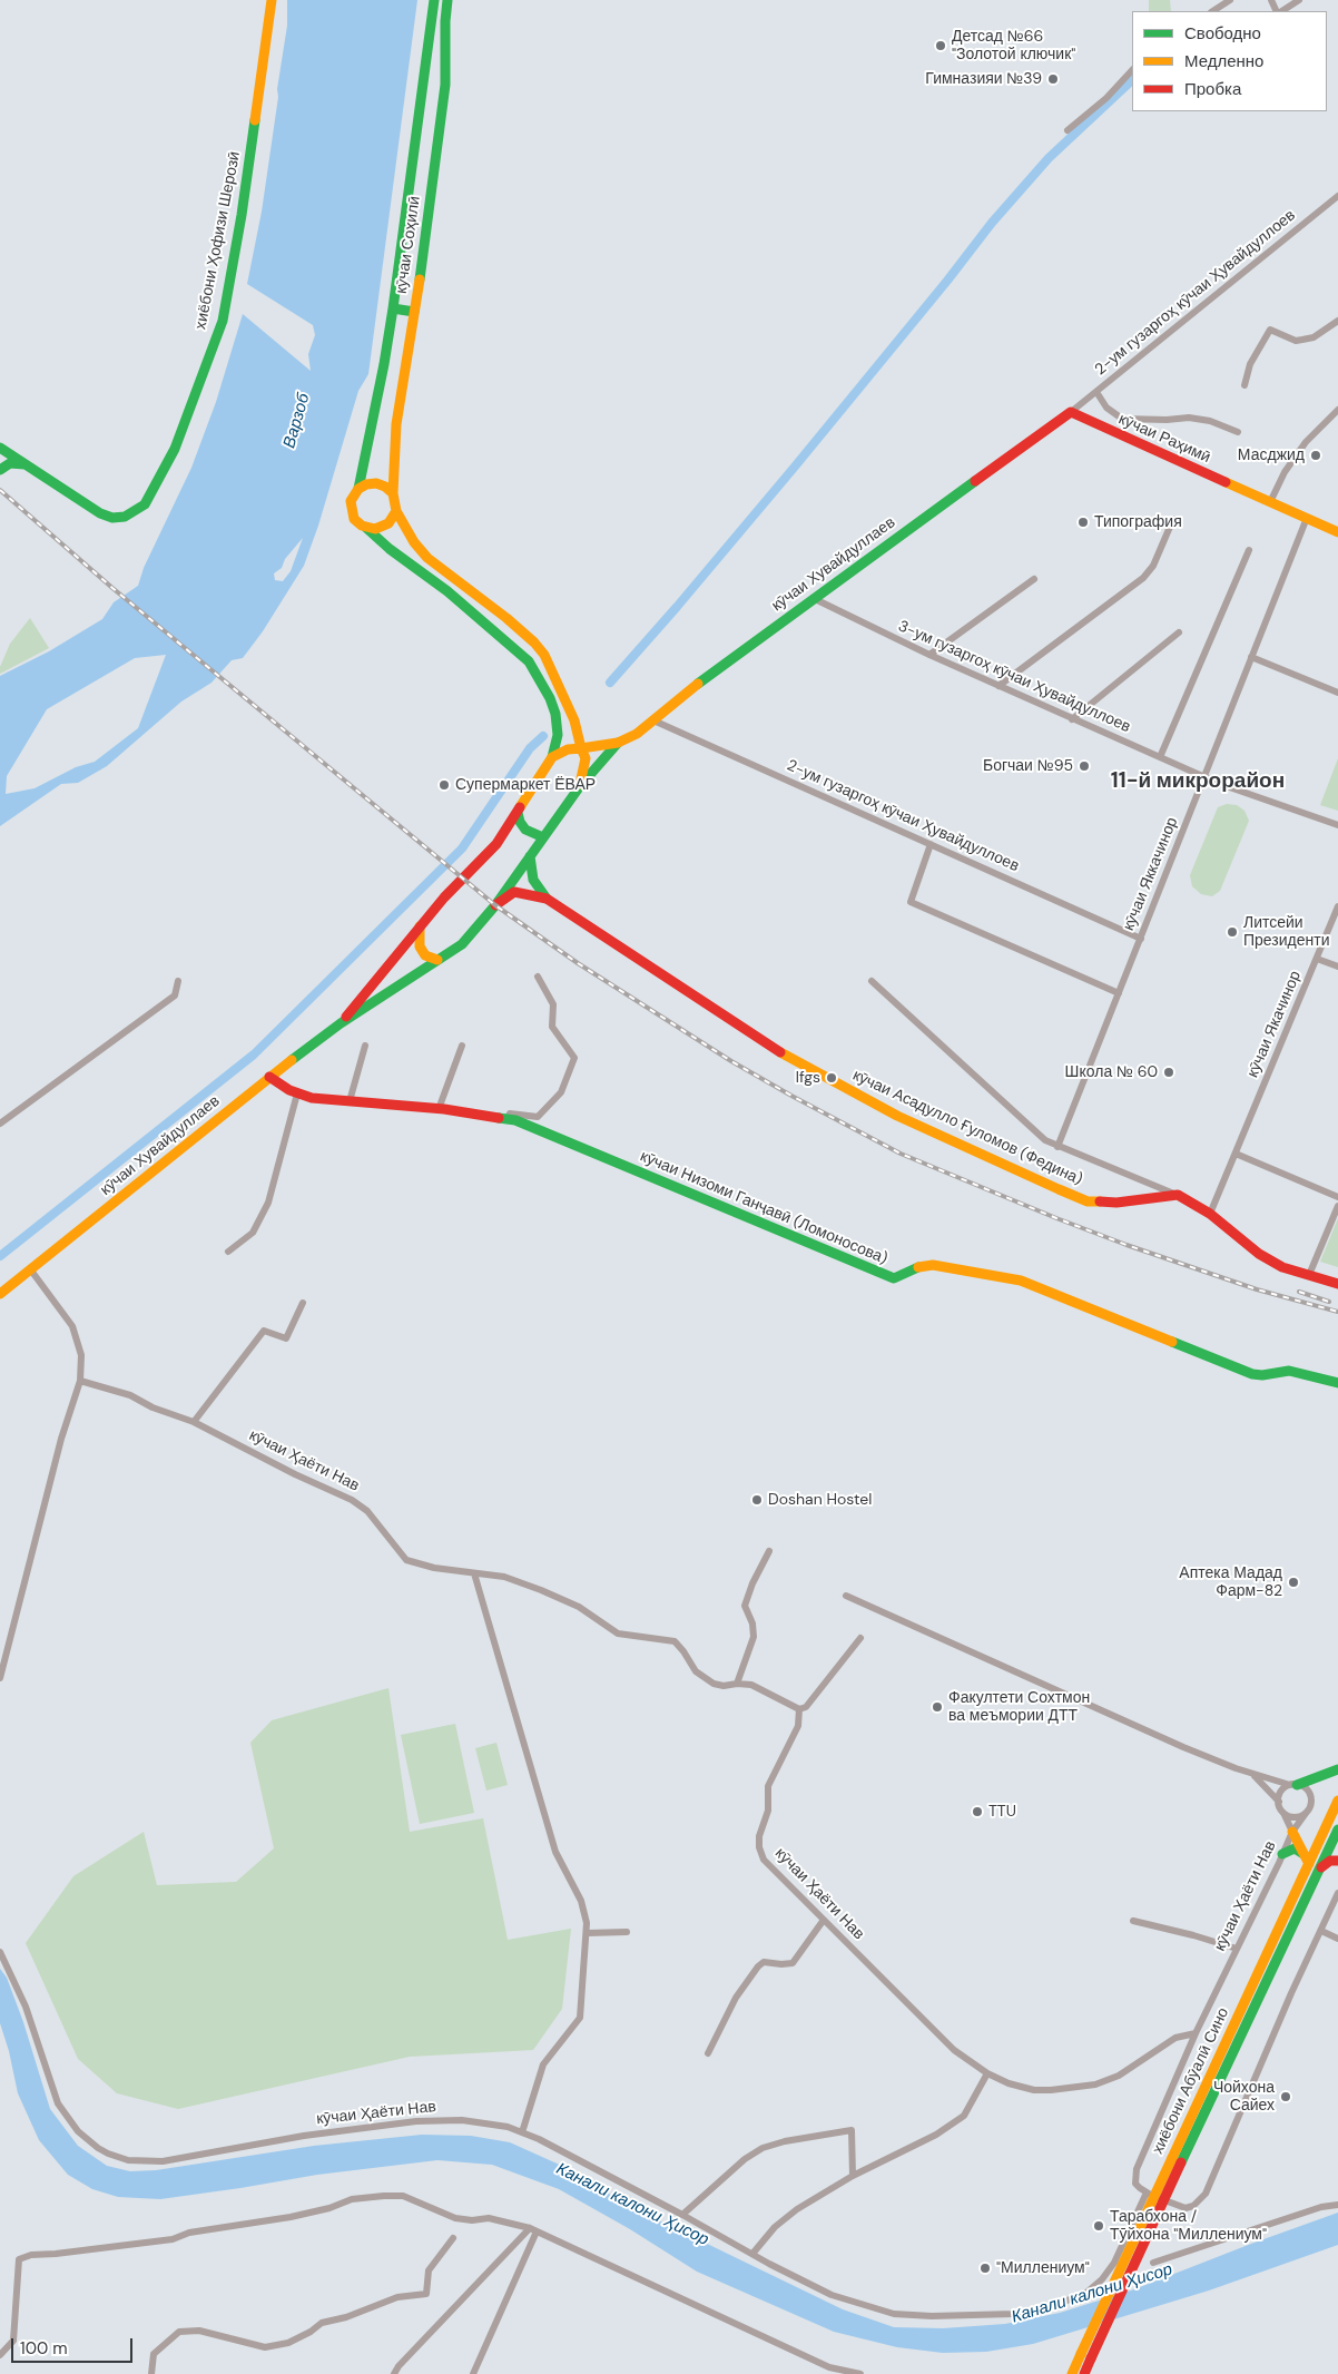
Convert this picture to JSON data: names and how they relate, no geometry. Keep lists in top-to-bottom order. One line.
{"streets":{"street":["хиёбони Ҳофизи Шерозӣ","кӯчаи Соҳилӣ","2-ум гузаргоҳ кӯчаи Ҳувайдуллоев","кӯчаи Раҳимӣ","кӯчаи Хувайдуллаев","3-ум гузаргоҳ кӯчаи Ҳувайдуллоев","кӯчаи Яккачинор","кӯчаи Якачинор","кӯчаи Асадулло Ғуломов (Федина)","кӯчаи Низоми Ганҷавӣ (Ломоносова)","кӯчаи Ҳаёти Нав","хиёбони Абӯалӣ Сино"]},"crossings":[["кӯчаи Соҳилӣ","кӯчаи Хувайдуллаев"],["2-ум гузаргоҳ кӯчаи Ҳувайдуллоев","кӯчаи Раҳимӣ"],["2-ум гузаргоҳ кӯчаи Ҳувайдуллоев","кӯчаи Хувайдуллаев"],["2-ум гузаргоҳ кӯчаи Ҳувайдуллоев","кӯчаи Яккачинор"],["кӯчаи Раҳимӣ","кӯчаи Хувайдуллаев"],["кӯчаи Раҳимӣ","кӯчаи Яккачинор"],["кӯчаи Хувайдуллаев","3-ум гузаргоҳ кӯчаи Ҳувайдуллоев"],["кӯчаи Хувайдуллаев","кӯчаи Низоми Ганҷавӣ (Ломоносова)"],["3-ум гузаргоҳ кӯчаи Ҳувайдуллоев","кӯчаи Яккачинор"]],"districts":["11-й микрорайон"],"water":["Варзоб","Канали калони Ҳисор"],"places":["Детсад №66 \"Золотой ключик\"","Гимназияи №39","Масджид","Типография","Богчаи №95","Супермаркет ЁВАР","Литсейи Президенти","Школа № 60","lfgs","Doshan Hostel","Аптека Мадад Фарм-82","Факултети Сохтмон ва меъмории ДТТ","TTU","Чойхона Сайех","Тарабхона / Тӯйхона \"Миллениум\"","\"Миллениум\""],"legend":["Свободно","Медленно","Пробка"],"scale_bar":"100 m"}
